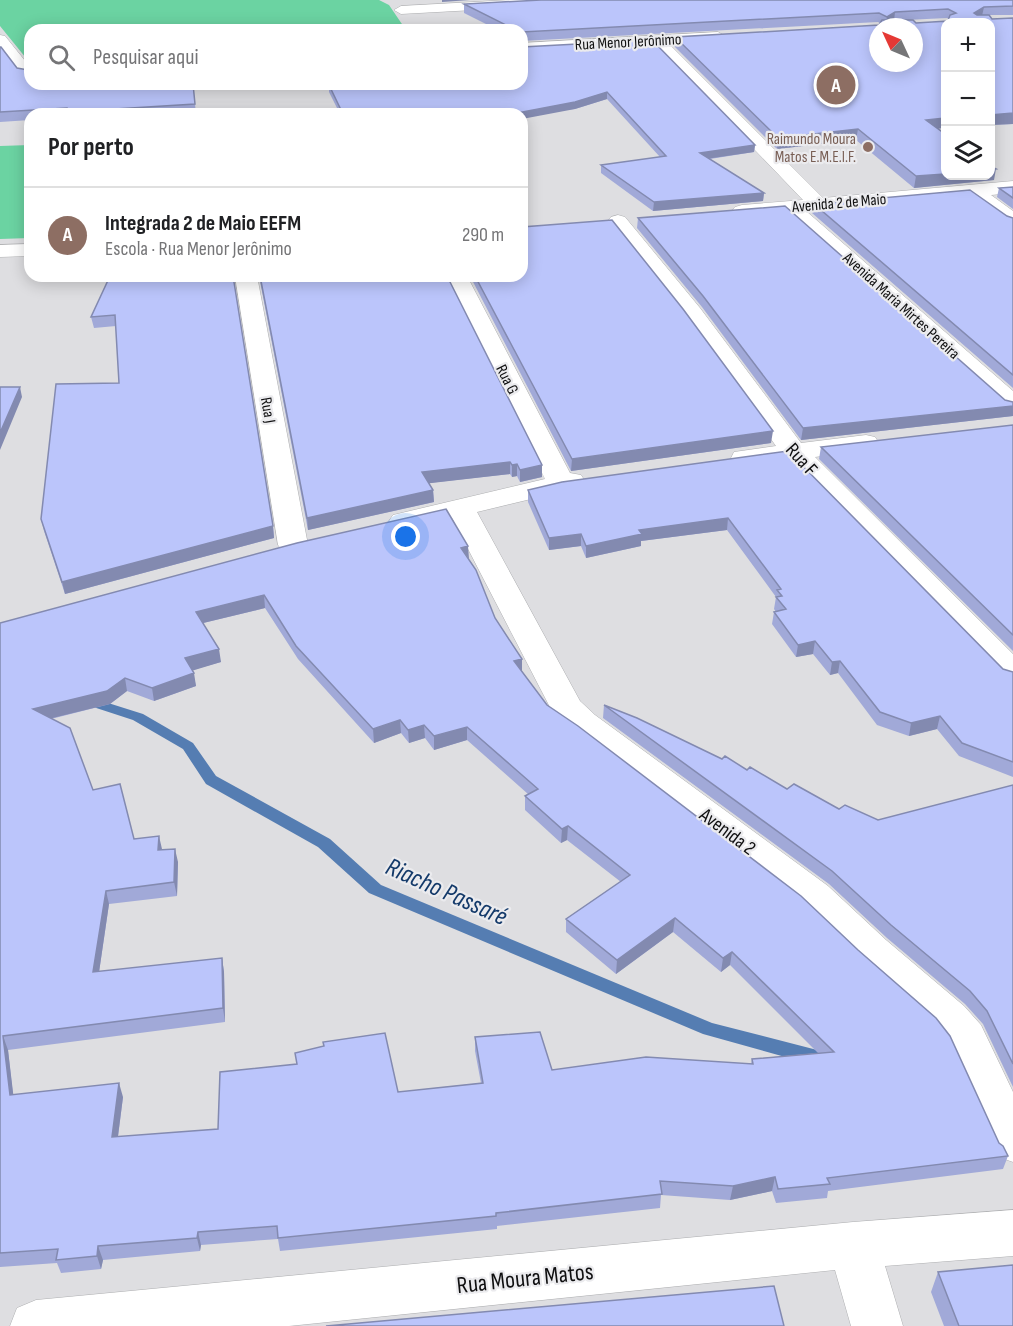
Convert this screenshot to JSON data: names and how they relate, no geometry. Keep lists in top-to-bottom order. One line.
{"streets":{"street":["Rua Menor Jerônimo","Avenida 2 de Maio","Avenida Maria Mirtes Pereira","Rua G","Rua J","Rua F","Avenida 2","Rua Moura Matos"]},"crossings":[["Avenida 2 de Maio","Avenida Maria Mirtes Pereira"]],"water":["Riacho Passaré"],"places":["Raimundo Moura Matos E.M.E.I.F."],"north":"top left","page":{"map_buttons":["+","−"],"search":"Pesquisar aqui","pins":"A","heading":"Por perto","list":[{"mark":"A","name":"Integrada 2 de Maio EEFM","note":"Escola · Rua Menor Jerônimo","value":"290 m"}]}}
